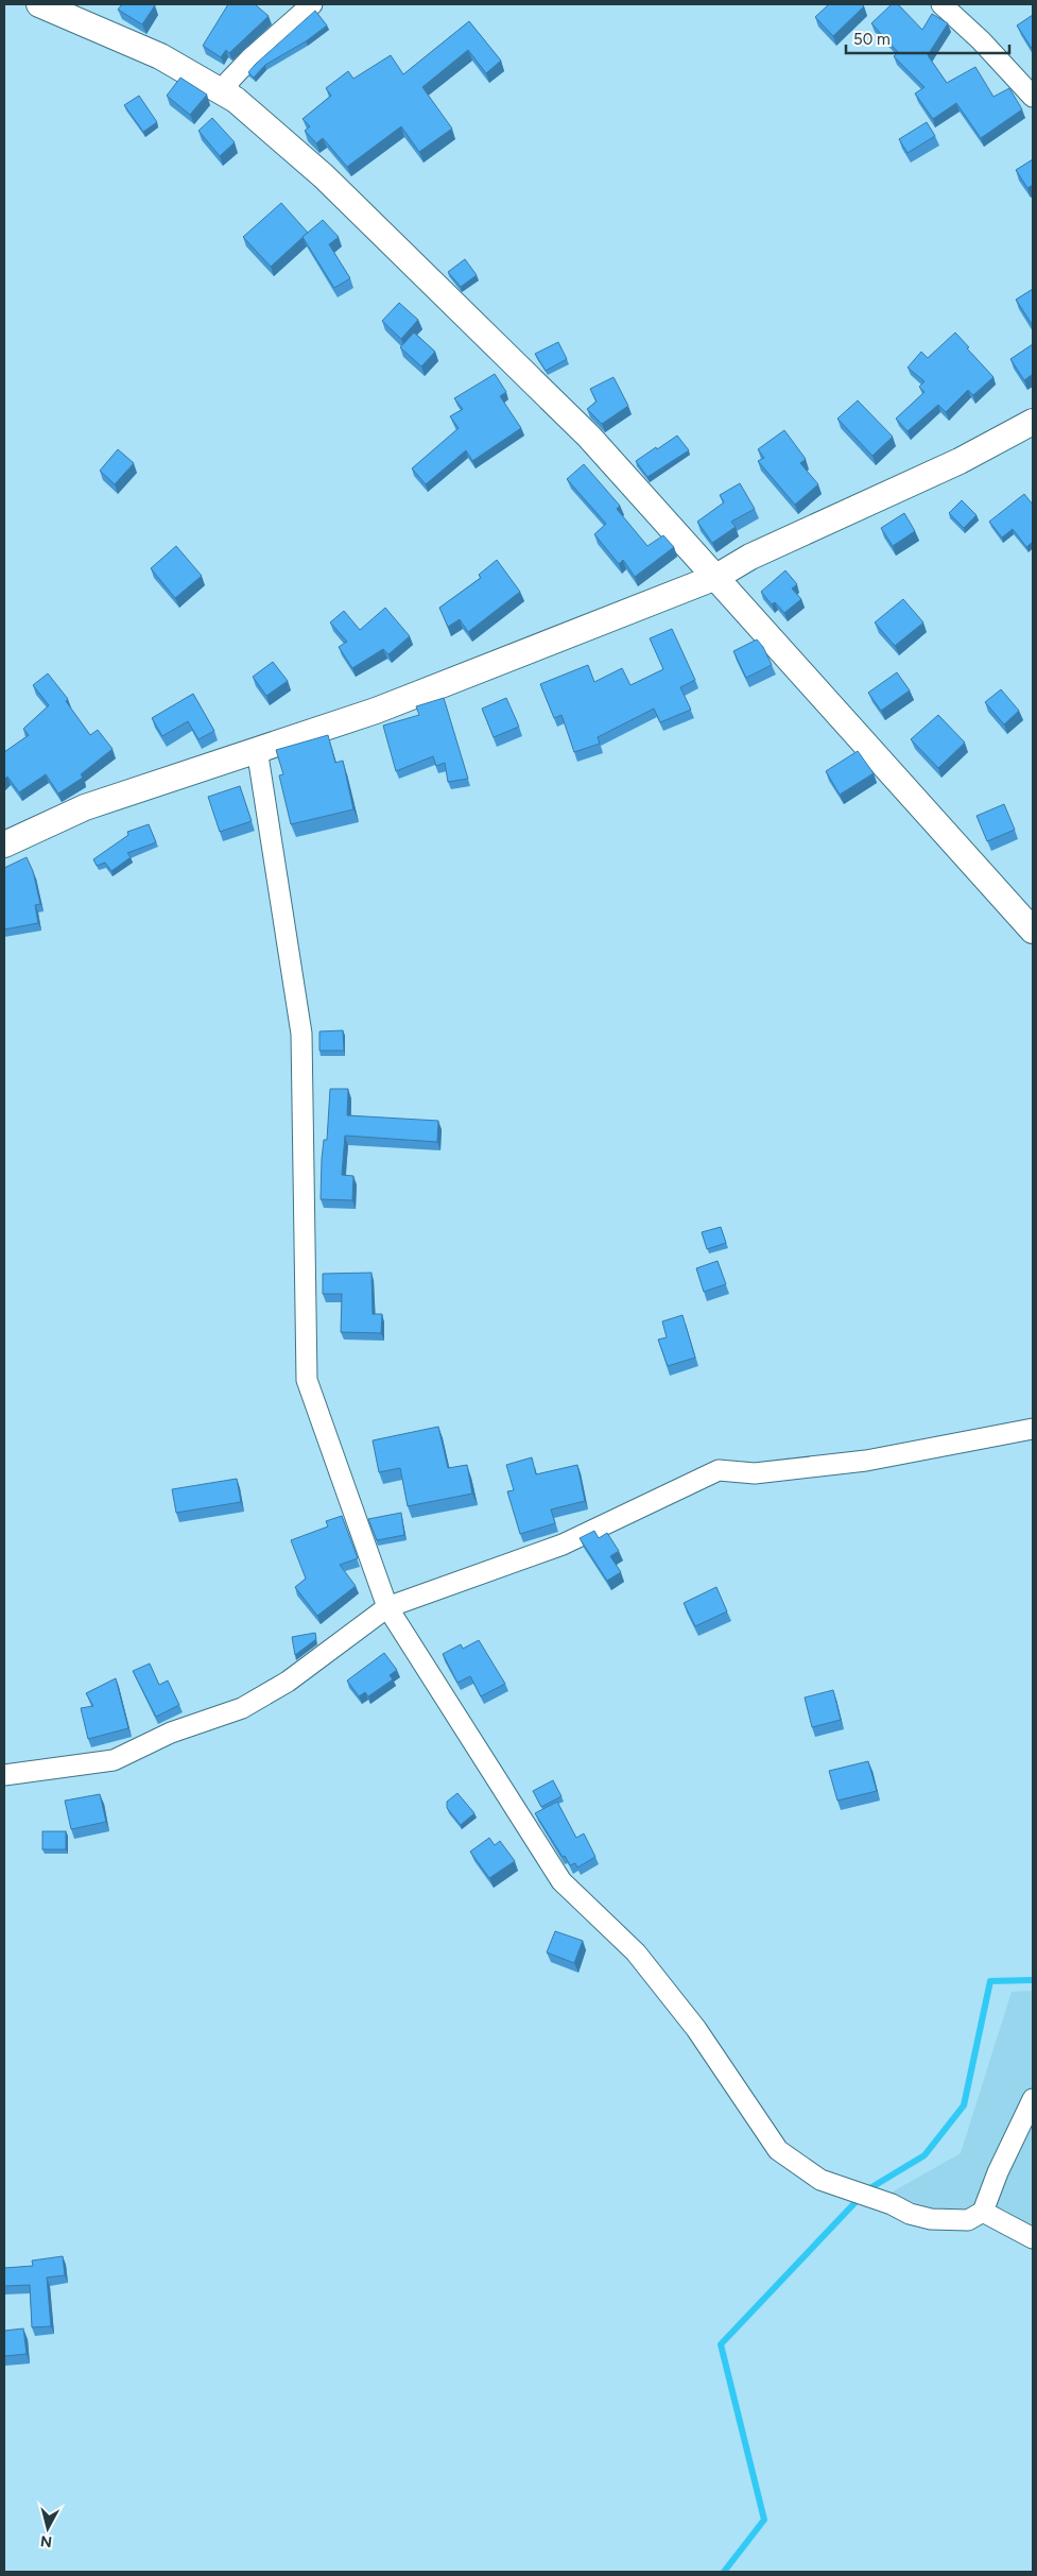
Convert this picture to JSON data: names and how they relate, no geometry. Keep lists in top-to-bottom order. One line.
{"scale_bar":"50 m","north":"bottom"}
